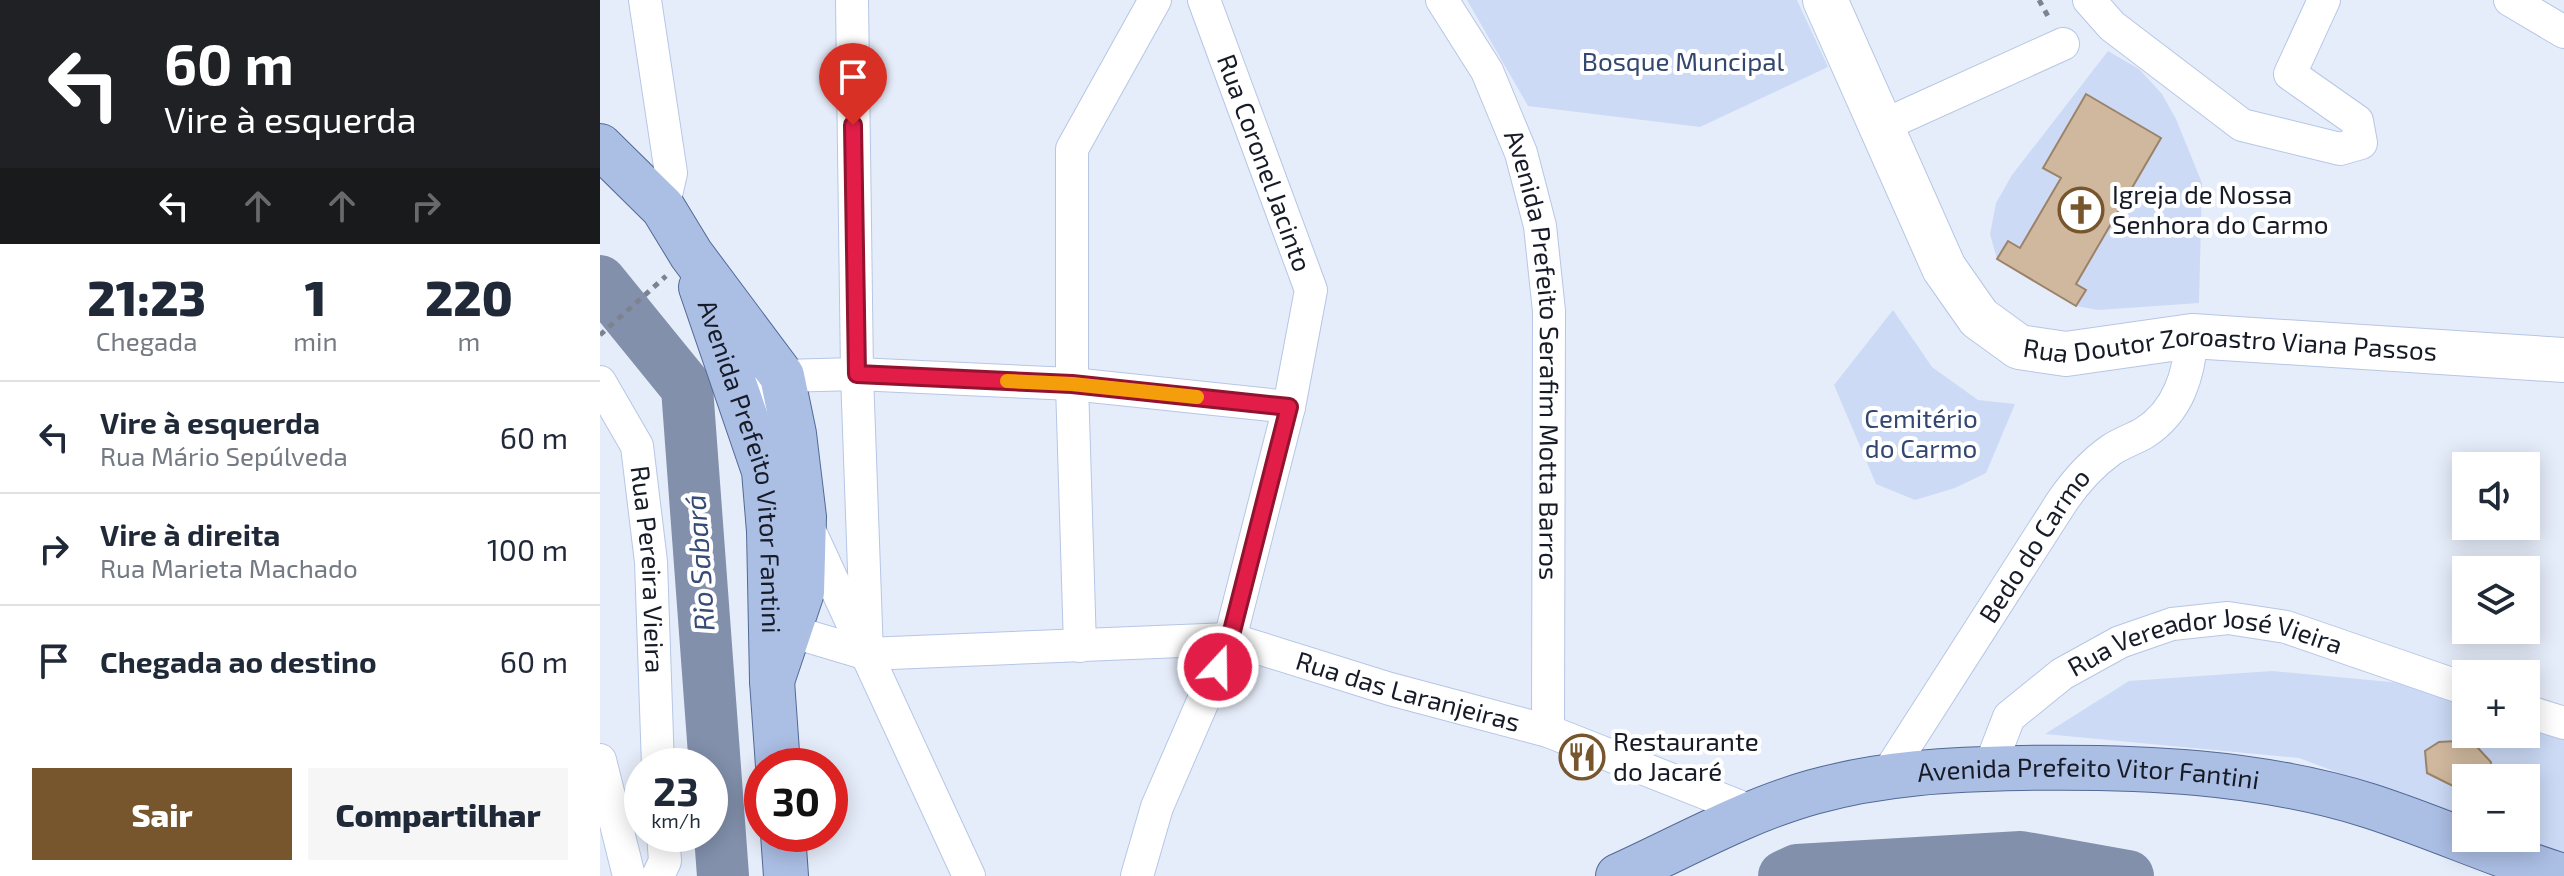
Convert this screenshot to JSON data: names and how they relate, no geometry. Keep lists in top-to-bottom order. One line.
{"streets":{"main road":["Rua Doutor Zoroastro Viana Passos","Avenida Prefeito Vitor Fantini"],"street":["Rua Coronel Jacinto","Avenida Prefeito Serafim Motta Barros","Bedo do Carmo","Rua Pereira Vieira","Rua Vereador José Vieira","Rua das Laranjeiras"]},"crossings":[["Rua Coronel Jacinto","Rua das Laranjeiras"],["Rua Doutor Zoroastro Viana Passos","Bedo do Carmo"],["Avenida Prefeito Serafim Motta Barros","Rua das Laranjeiras"],["Avenida Prefeito Vitor Fantini","Bedo do Carmo"],["Avenida Prefeito Vitor Fantini","Rua Vereador José Vieira"],["Avenida Prefeito Vitor Fantini","Rua das Laranjeiras"]],"water":["Rio Sabará"],"parks":["Bosque Muncipal","Cemitério do Carmo"],"places":{"church":["Igreja de Nossa Senhora do Carmo"],"restaurant":["Restaurante do Jacaré"]},"page":{"turn":["60 m","Vire à esquerda"],"eta":["21:23","Chegada","1","min","220","m"],"list":[{"name":"Vire à esquerda","note":"Rua Mário Sepúlveda","value":"60 m"},{"name":"Vire à direita","note":"Rua Marieta Machado","value":"100 m"},{"name":"Chegada ao destino","value":"60 m"}],"map_buttons":["+","−"],"speed":"23 km/h","limit":"30","buttons":["Sair","Compartilhar"]}}
